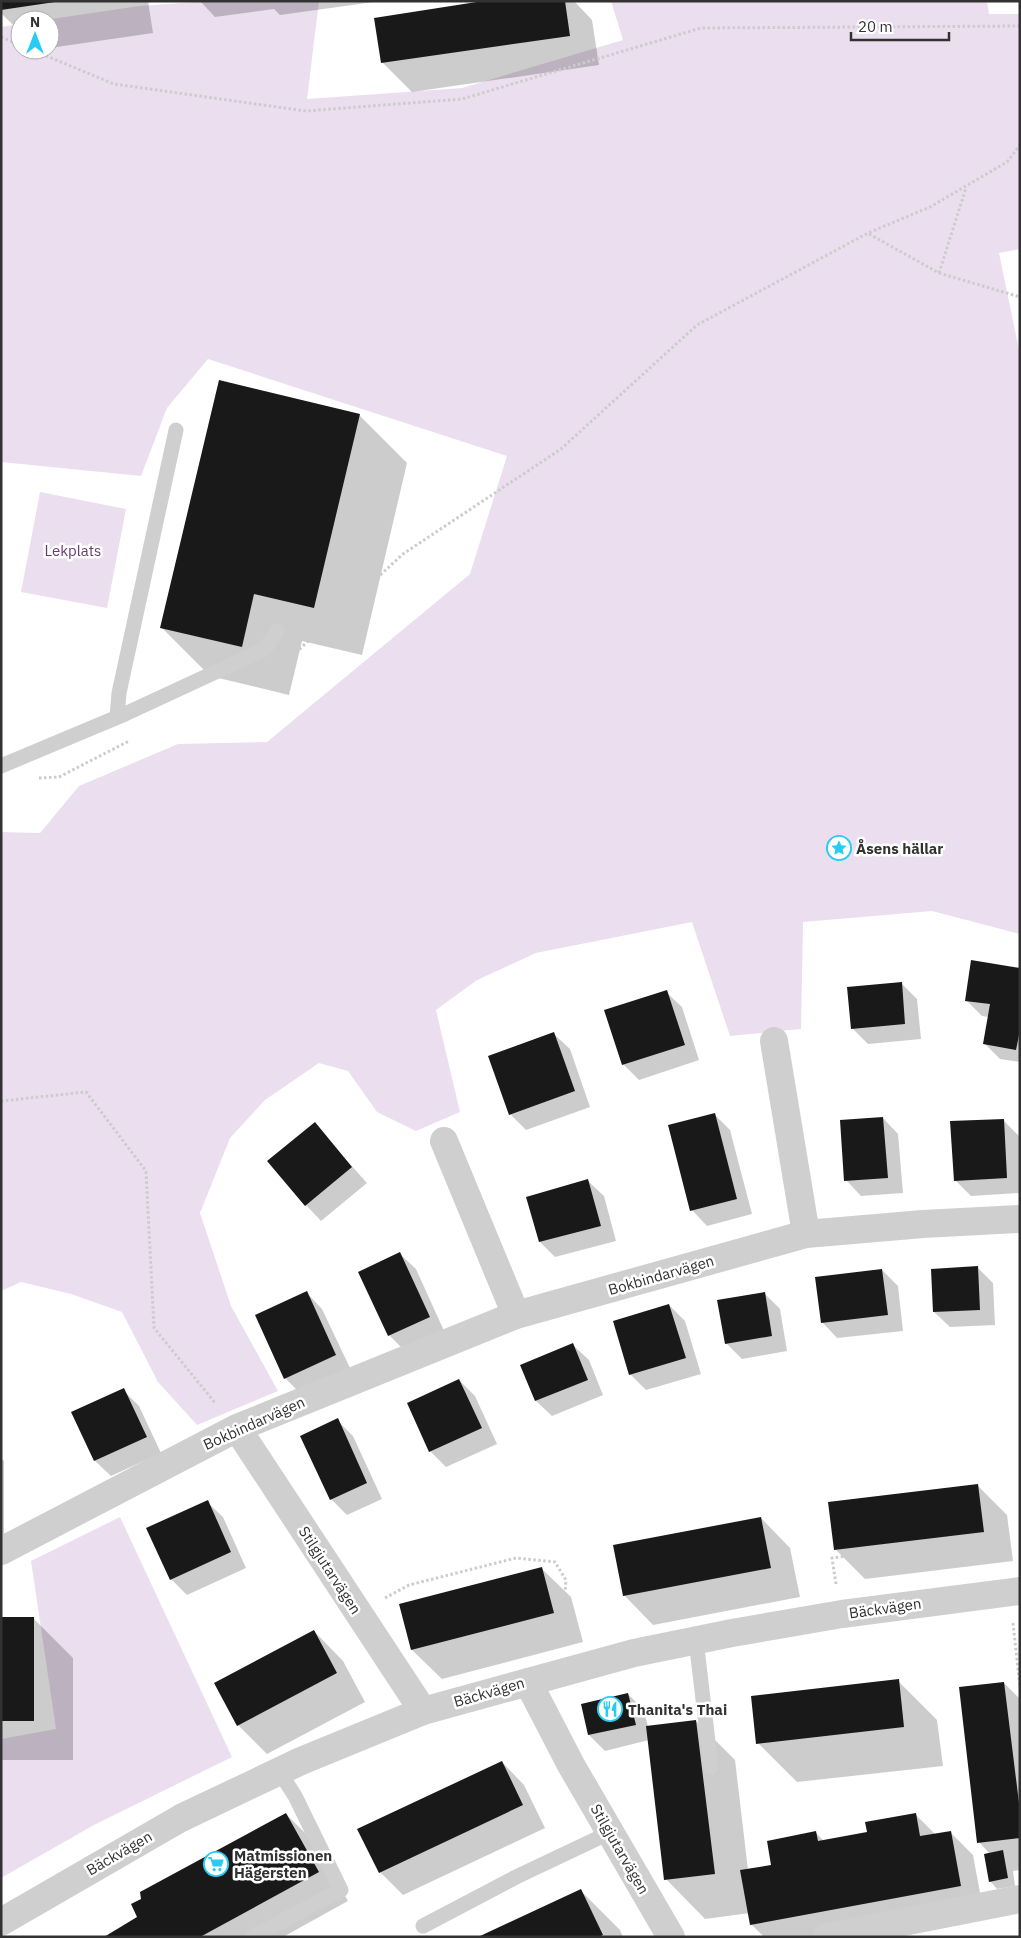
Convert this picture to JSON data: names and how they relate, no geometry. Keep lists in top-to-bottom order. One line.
{"streets":{"street":["Bokbindarvägen","Stilgjutarvägen","Bäckvägen"]},"crossings":[["Bokbindarvägen","Stilgjutarvägen"],["Stilgjutarvägen","Bäckvägen"]],"parks":["Lekplats"],"places":{"place":["Åsens hällar"],"restaurant":["Thanita's Thai"],"supermarket":["Matmissionen Hägersten"]},"scale_bar":"20 m","north":"top"}
